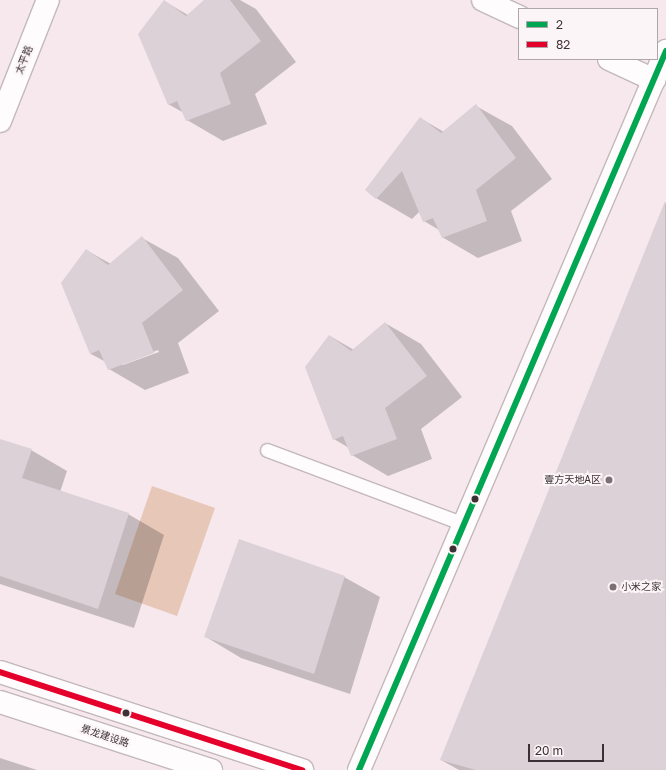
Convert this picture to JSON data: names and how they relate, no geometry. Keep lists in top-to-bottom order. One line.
{"streets":{"street":["太平路","景龙建设路"]},"places":["壹方天地A区","小米之家"],"lines":["transit line 2","transit line 82"],"legend":["2","82"],"scale_bar":"20 m"}
